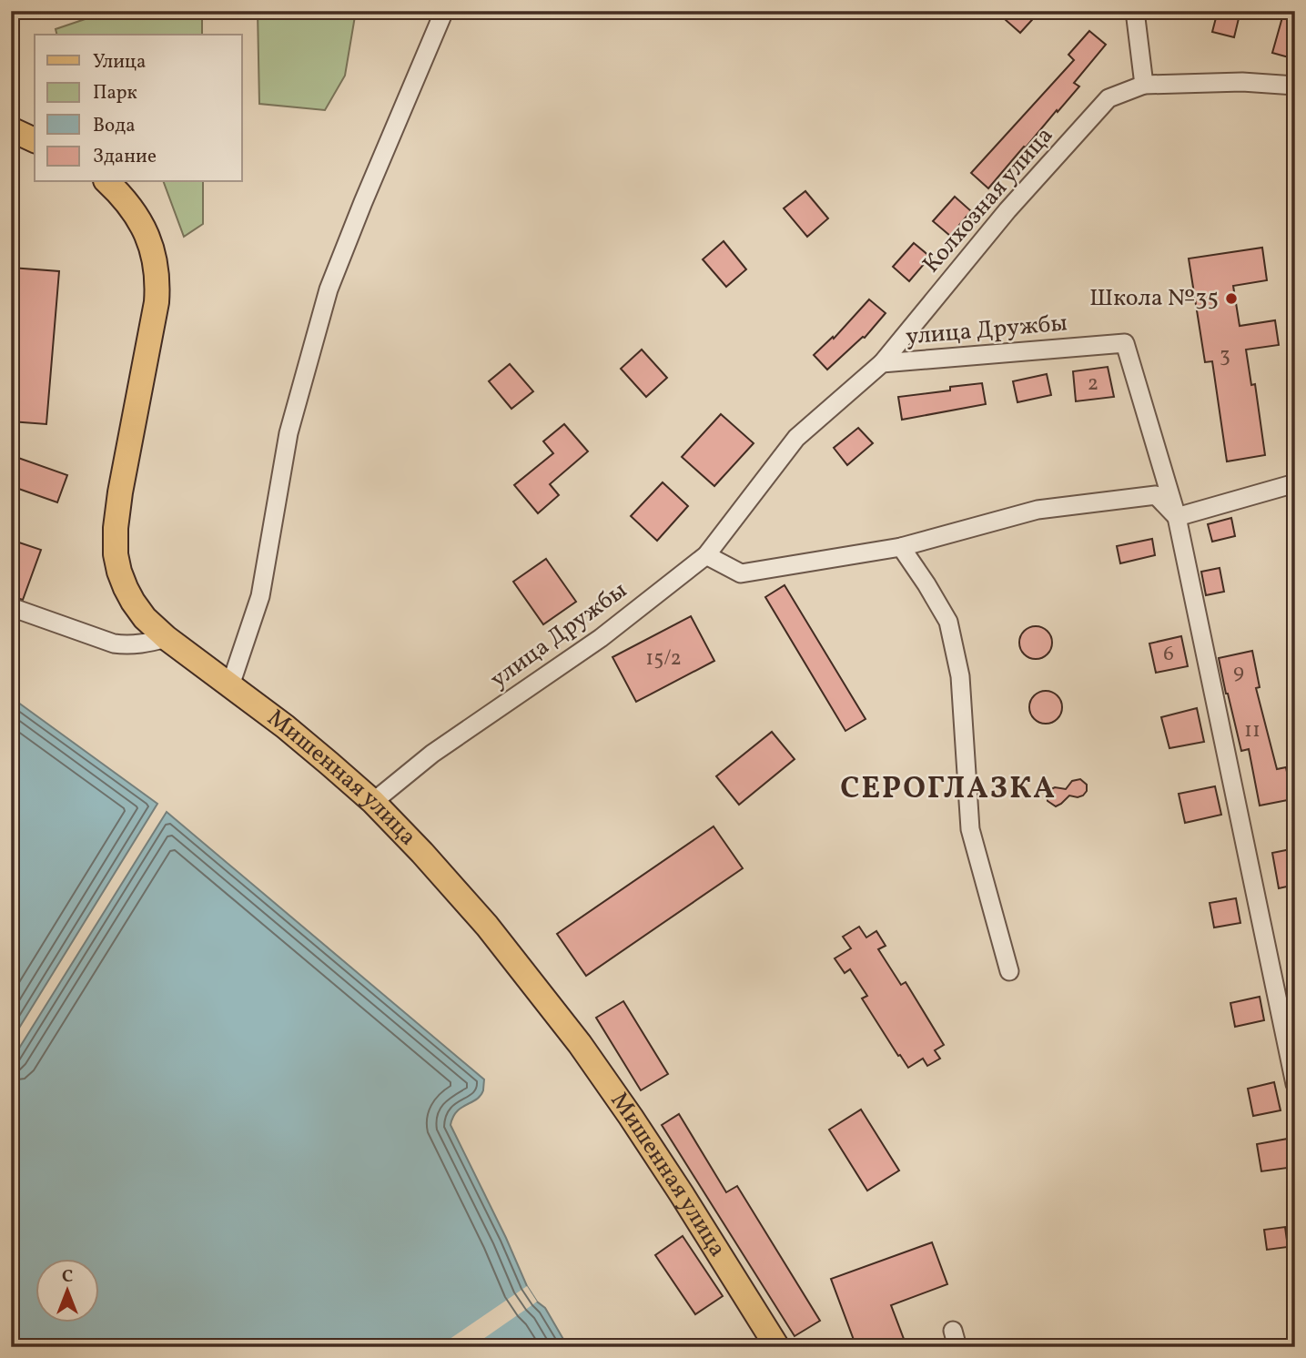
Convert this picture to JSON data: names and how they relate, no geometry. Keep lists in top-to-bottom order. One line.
{"streets":{"main road":["Мишенная улица"],"street":["Колхозная улица","улица Дружбы"]},"crossings":[["Колхозная улица","улица Дружбы"],["улица Дружбы","Мишенная улица"]],"districts":["СЕРОГЛАЗКА"],"places":["Школа №35"],"house_numbers":["3","2","6","15/2","9","11"],"legend":["Улица","Парк","Вода","Здание"],"north":"top"}
